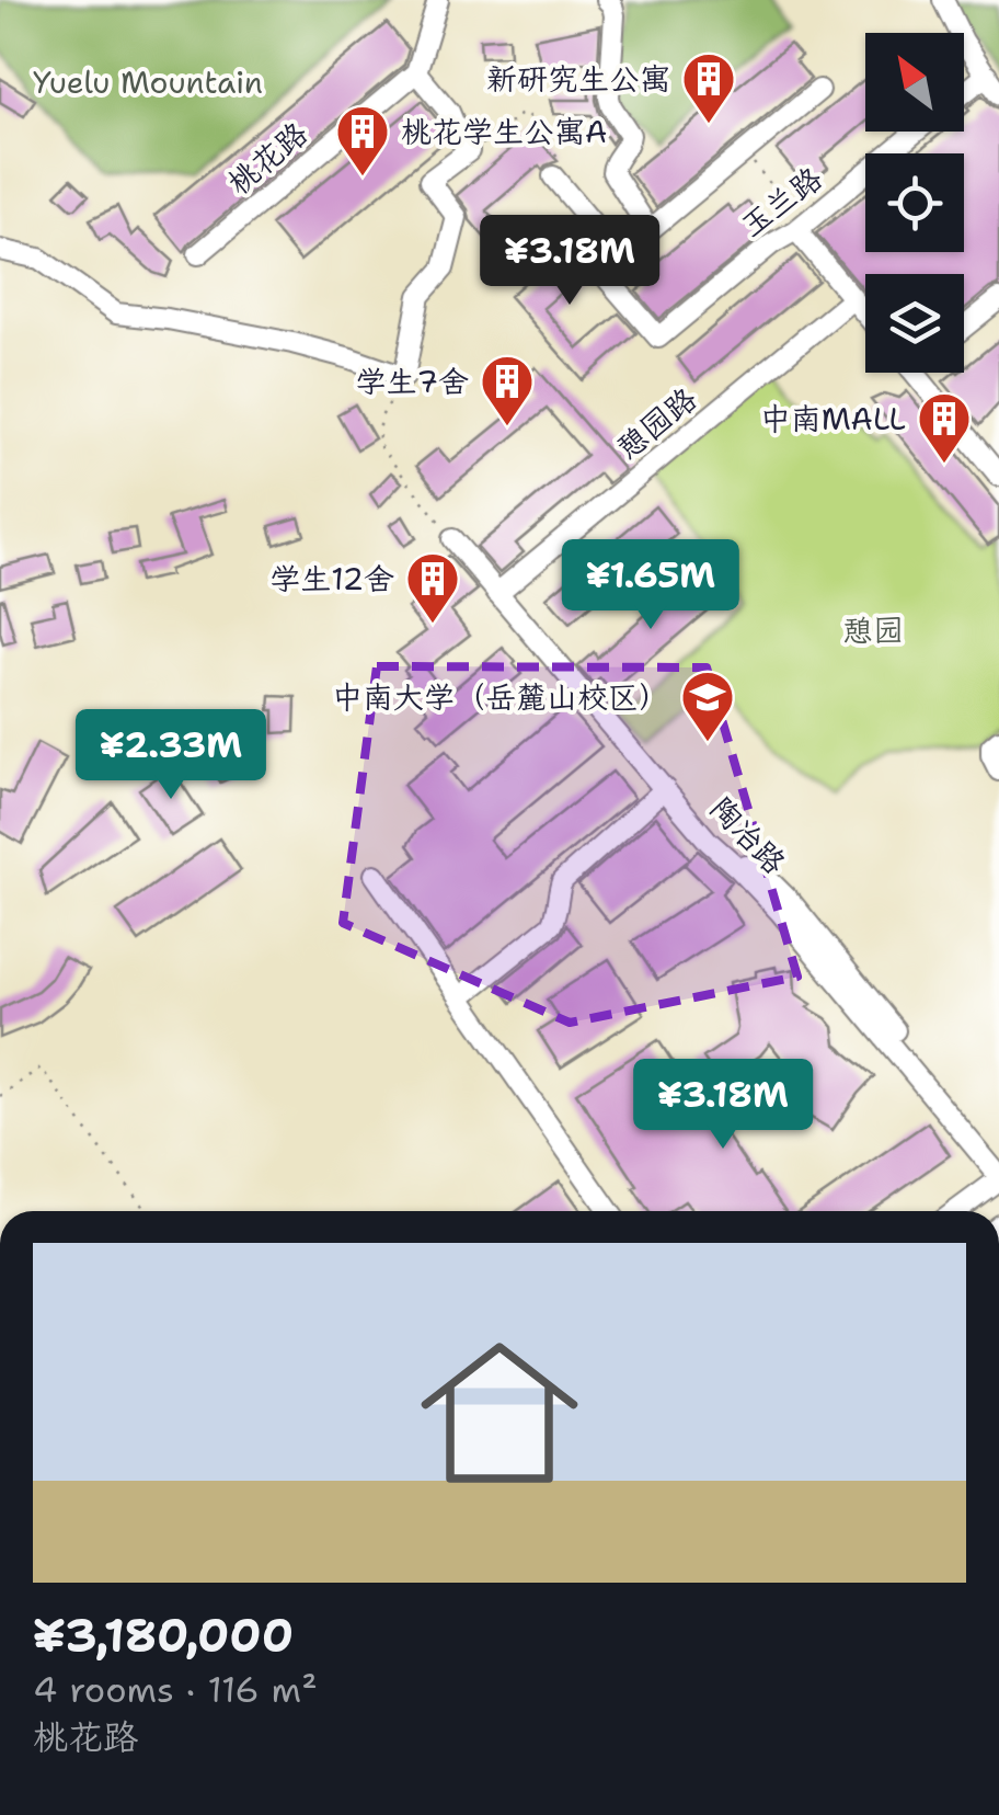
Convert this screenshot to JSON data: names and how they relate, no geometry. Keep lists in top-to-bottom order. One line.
{"streets":{"street":["桃花路","玉兰路","憩园路","陶冶路"]},"crossings":[["憩园路","陶冶路"]],"parks":["Yuelu Mountain","憩园"],"places":{"building":["新研究生公寓","桃花学生公寓A","学生7舍","中南MALL","学生12舍"],"school or university":["中南大学（岳麓山校区）"]},"north":"top left","page":{"price":["¥3.18M","¥1.65M","¥2.33M","¥3.18M"],"list":[{"name":"¥3,180,000","note":"4 rooms · 116 m² · 桃花路"}]}}
